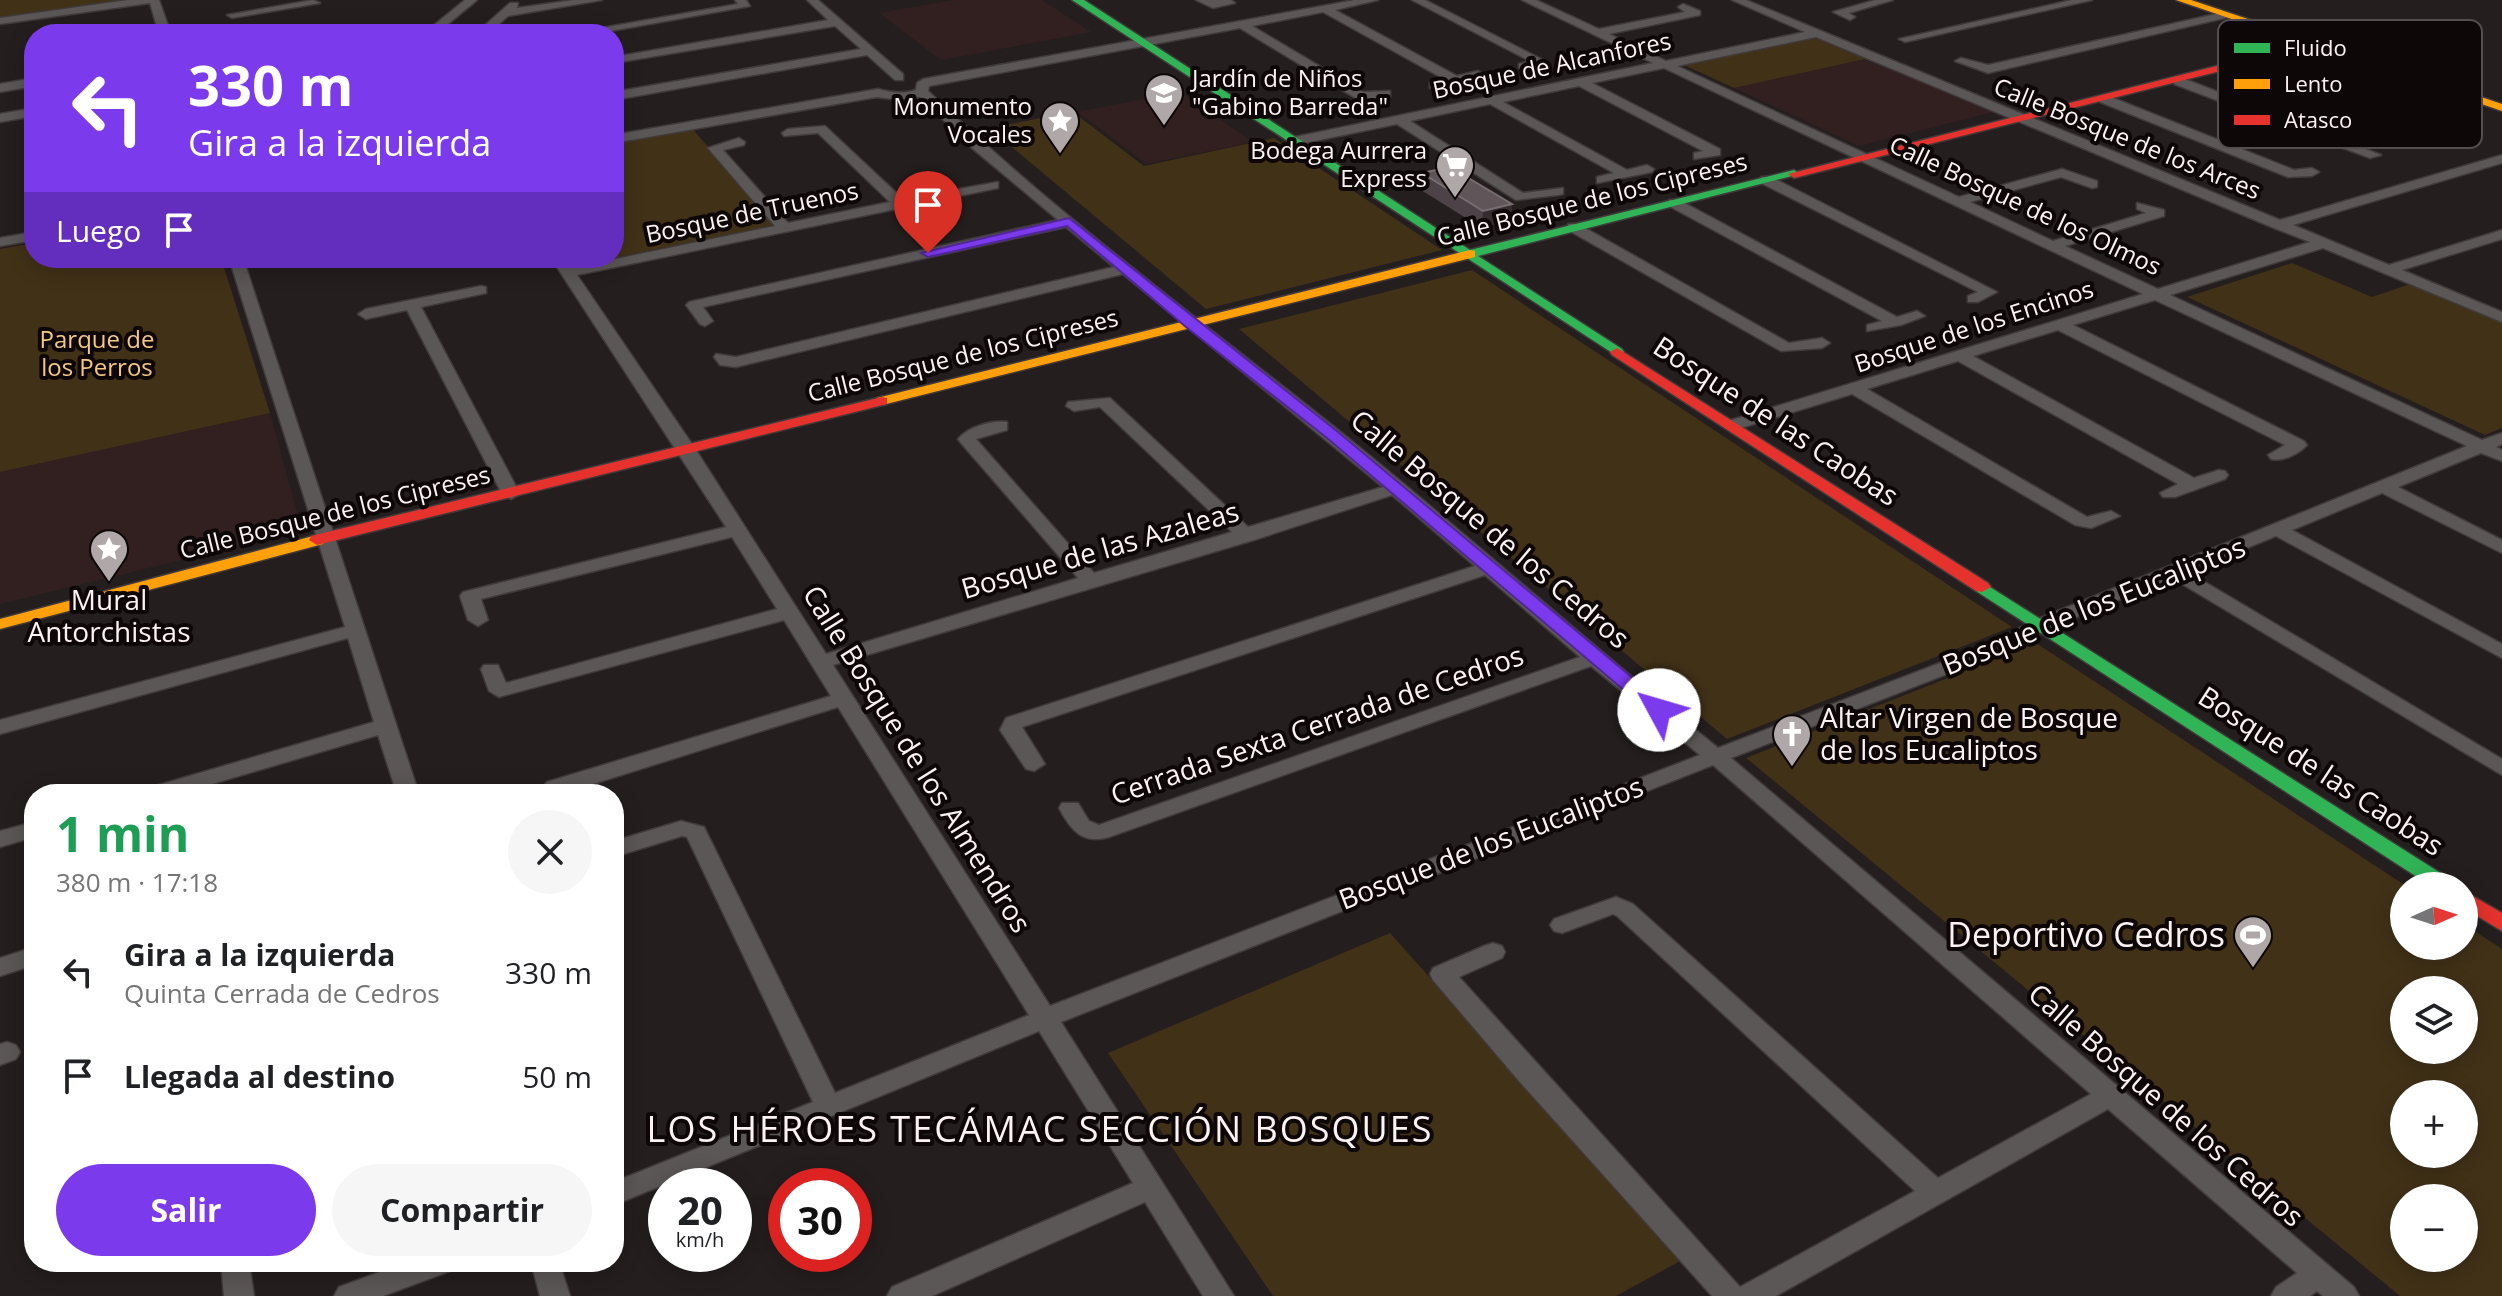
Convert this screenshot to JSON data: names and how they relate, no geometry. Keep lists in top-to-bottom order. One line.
{"streets":{"street":["Bosque de Alcanfores","Calle Bosque de los Arces","Calle Bosque de los Cipreses","Calle Bosque de los Olmos","Bosque de Truenos","Bosque de los Encinos","Bosque de las Caobas","Calle Bosque de los Cedros","Bosque de las Azaleas","Bosque de los Eucaliptos","Cerrada Sexta Cerrada de Cedros","Calle Bosque de los Almendros"]},"crossings":[["Bosque de Alcanfores","Calle Bosque de los Arces"],["Bosque de Alcanfores","Calle Bosque de los Olmos"],["Bosque de Alcanfores","Bosque de las Caobas"],["Calle Bosque de los Arces","Calle Bosque de los Cipreses"],["Calle Bosque de los Arces","Bosque de los Encinos"],["Calle Bosque de los Cipreses","Calle Bosque de los Olmos"],["Calle Bosque de los Cipreses","Bosque de las Caobas"],["Calle Bosque de los Cipreses","Calle Bosque de los Cedros"],["Calle Bosque de los Cipreses","Calle Bosque de los Almendros"],["Calle Bosque de los Olmos","Bosque de los Encinos"],["Calle Bosque de los Olmos","Bosque de los Eucaliptos"],["Bosque de los Encinos","Bosque de las Caobas"],["Bosque de las Caobas","Bosque de los Eucaliptos"],["Calle Bosque de los Cedros","Bosque de las Azaleas"],["Calle Bosque de los Cedros","Bosque de los Eucaliptos"],["Calle Bosque de los Cedros","Cerrada Sexta Cerrada de Cedros"],["Bosque de las Azaleas","Calle Bosque de los Almendros"],["Bosque de los Eucaliptos","Calle Bosque de los Almendros"]],"districts":["LOS HÉROES TECÁMAC SECCIÓN BOSQUES"],"parks":["Parque de los Perros"],"places":{"school or university":["Jardín de Niños \"Gabino Barreda\""],"place":["Monumento Vocales","Mural Antorchistas"],"supermarket":["Bodega Aurrera Express"],"church":["Altar Virgen de Bosque de los Eucaliptos"],"sports":["Deportivo Cedros"]},"legend":["Fluido","Lento","Atasco"],"north":"right","page":{"turn":["330 m","Gira a la izquierda"],"then":"Luego","heading":["1 min","380 m · 17:18"],"map_buttons":["+","−"],"list":[{"name":"Gira a la izquierda","note":"Quinta Cerrada de Cedros","value":"330 m"},{"name":"Llegada al destino","value":"50 m"}],"buttons":["Salir","Compartir"],"speed":"20 km/h","limit":"30"}}
